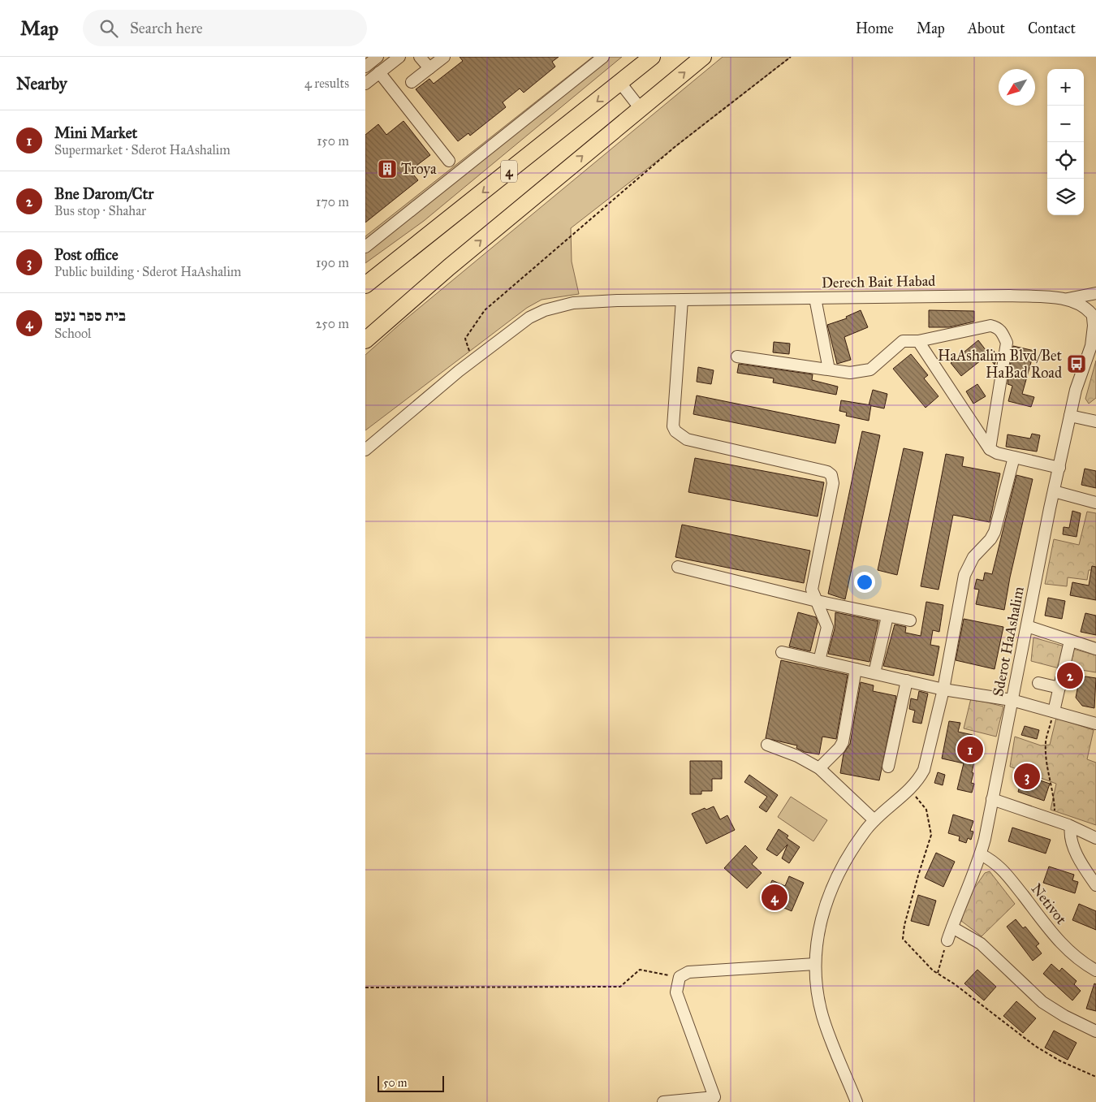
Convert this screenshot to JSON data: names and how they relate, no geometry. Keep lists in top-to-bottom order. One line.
{"streets":{"highway":["4"],"street":["Derech Bait Habad","Sderot HaAshalim","Netivot"]},"crossings":[["Derech Bait Habad","Sderot HaAshalim"],["Sderot HaAshalim","Netivot"]],"places":{"building":["Troya"],"bus stop":["HaAshalim Blvd/Bet HaBad Road"]},"scale_bar":"50 m","north":"bottom left","page":{"header":"Map","search":"Search here","nav":["Home","Map","About","Contact"],"heading":["Nearby","4 results"],"map_buttons":["+","−"],"list":[{"mark":"1","name":"Mini Market","note":"Supermarket · Sderot HaAshalim","value":"150 m"},{"mark":"2","name":"Bne Darom/Ctr","note":"Bus stop · Shahar","value":"170 m"},{"mark":"3","name":"Post office","note":"Public building · Sderot HaAshalim","value":"190 m"},{"mark":"4","name":"בית ספר נעם","note":"School","value":"250 m"}],"pins":["2","1","3","4"],"scale":"50 m"}}
